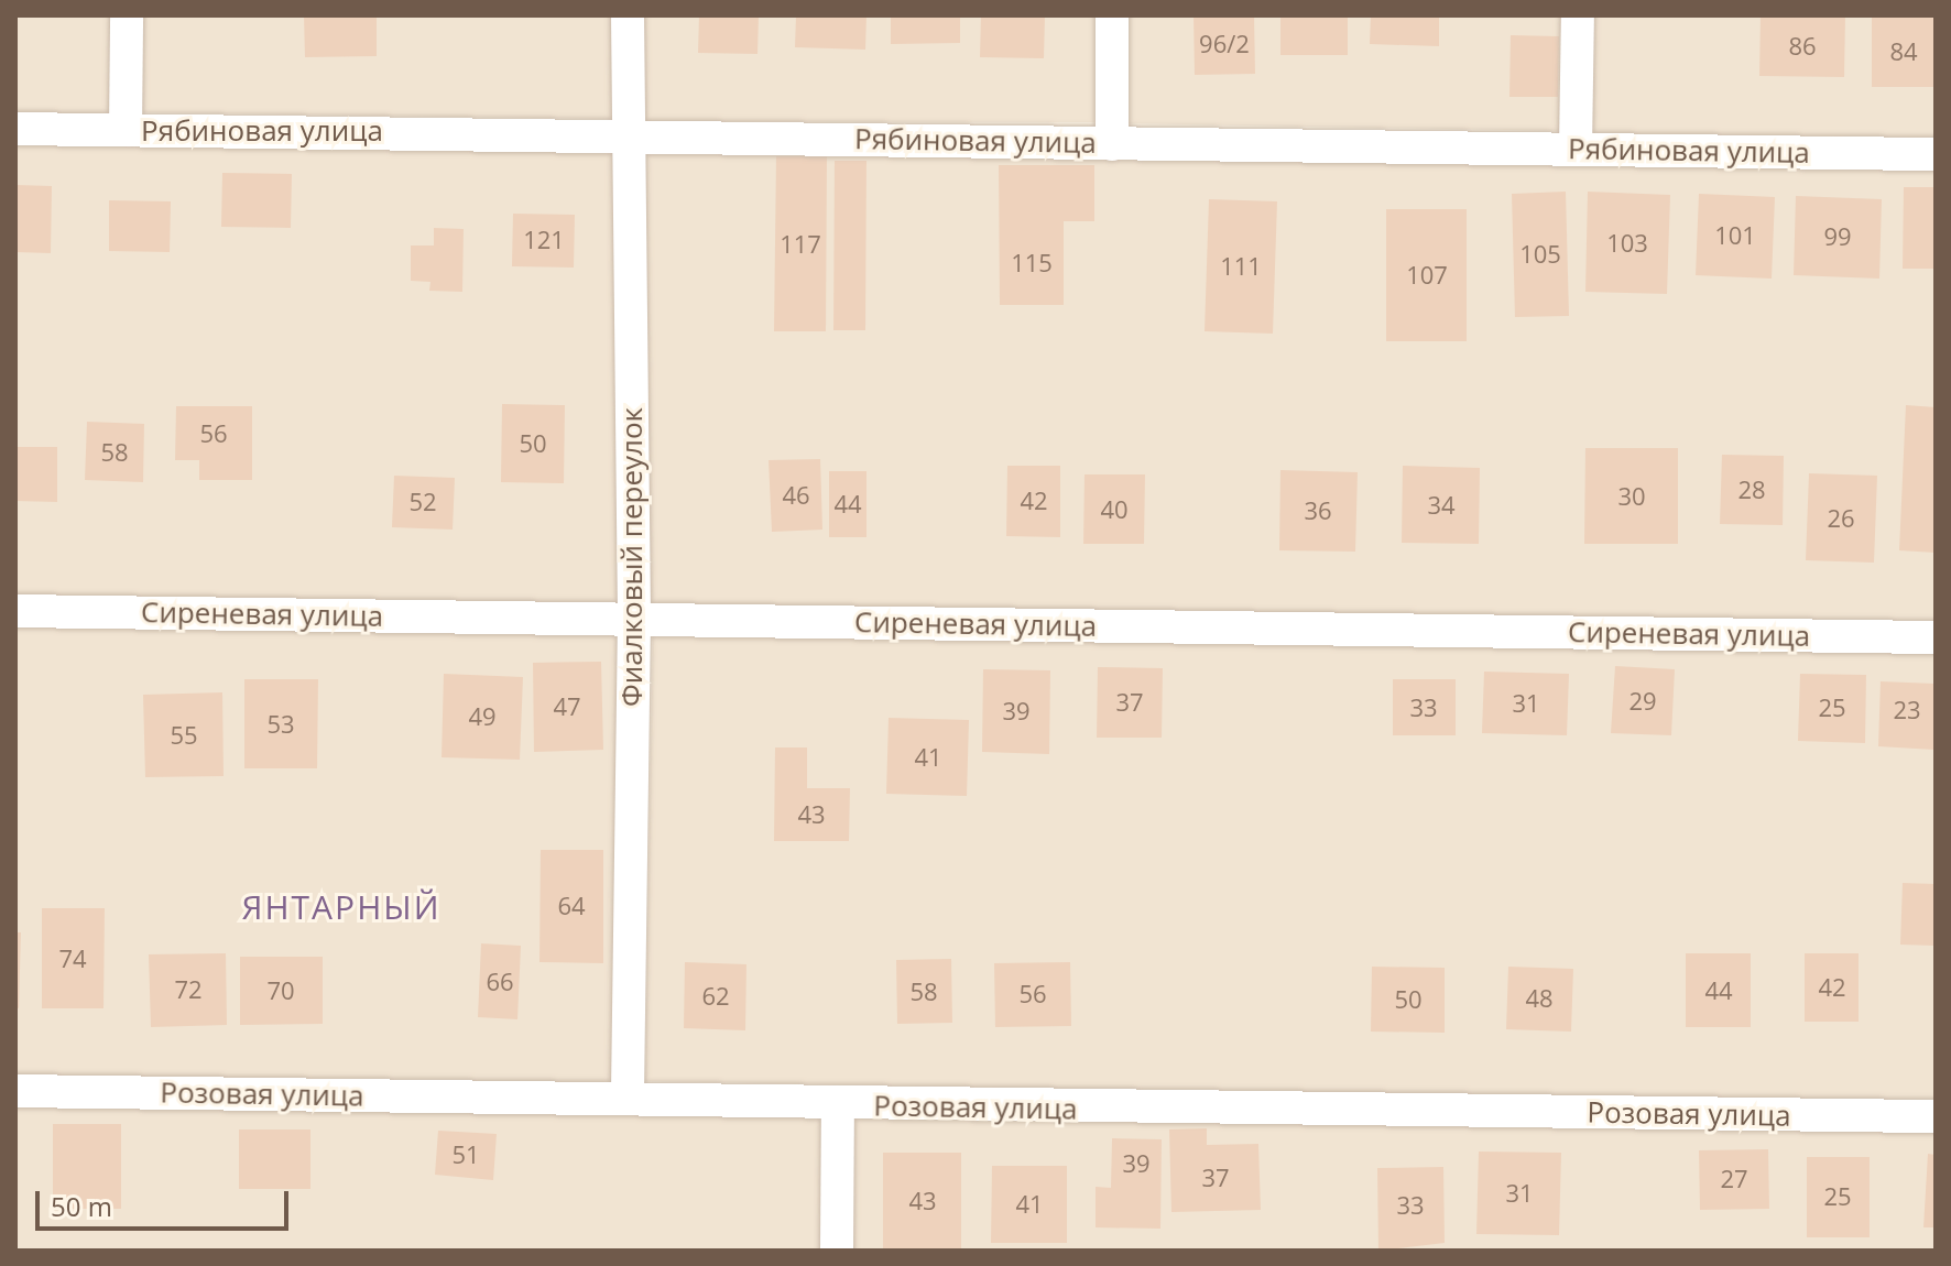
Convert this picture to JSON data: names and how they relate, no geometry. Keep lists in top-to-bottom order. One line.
{"streets":{"street":["Рябиновая улица","Фиалковый переулок","Сиреневая улица","Розовая улица"]},"crossings":[["Рябиновая улица","Фиалковый переулок"],["Фиалковый переулок","Сиреневая улица"],["Фиалковый переулок","Розовая улица"]],"districts":["ЯНТАРНЫЙ"],"house_numbers":["96/2","86","84","101","99","121","103","117","105","115","111","107","56","50","58","28","46","30","42","52","44","34","40","36","26","29","37","31","47","33","25","23","39","49","53","55","41","43","64","74","66","42","72","70","44","58","56","62","48","50","51","39","37","27","31","25","43","41","33"],"scale_bar":"50 m"}
